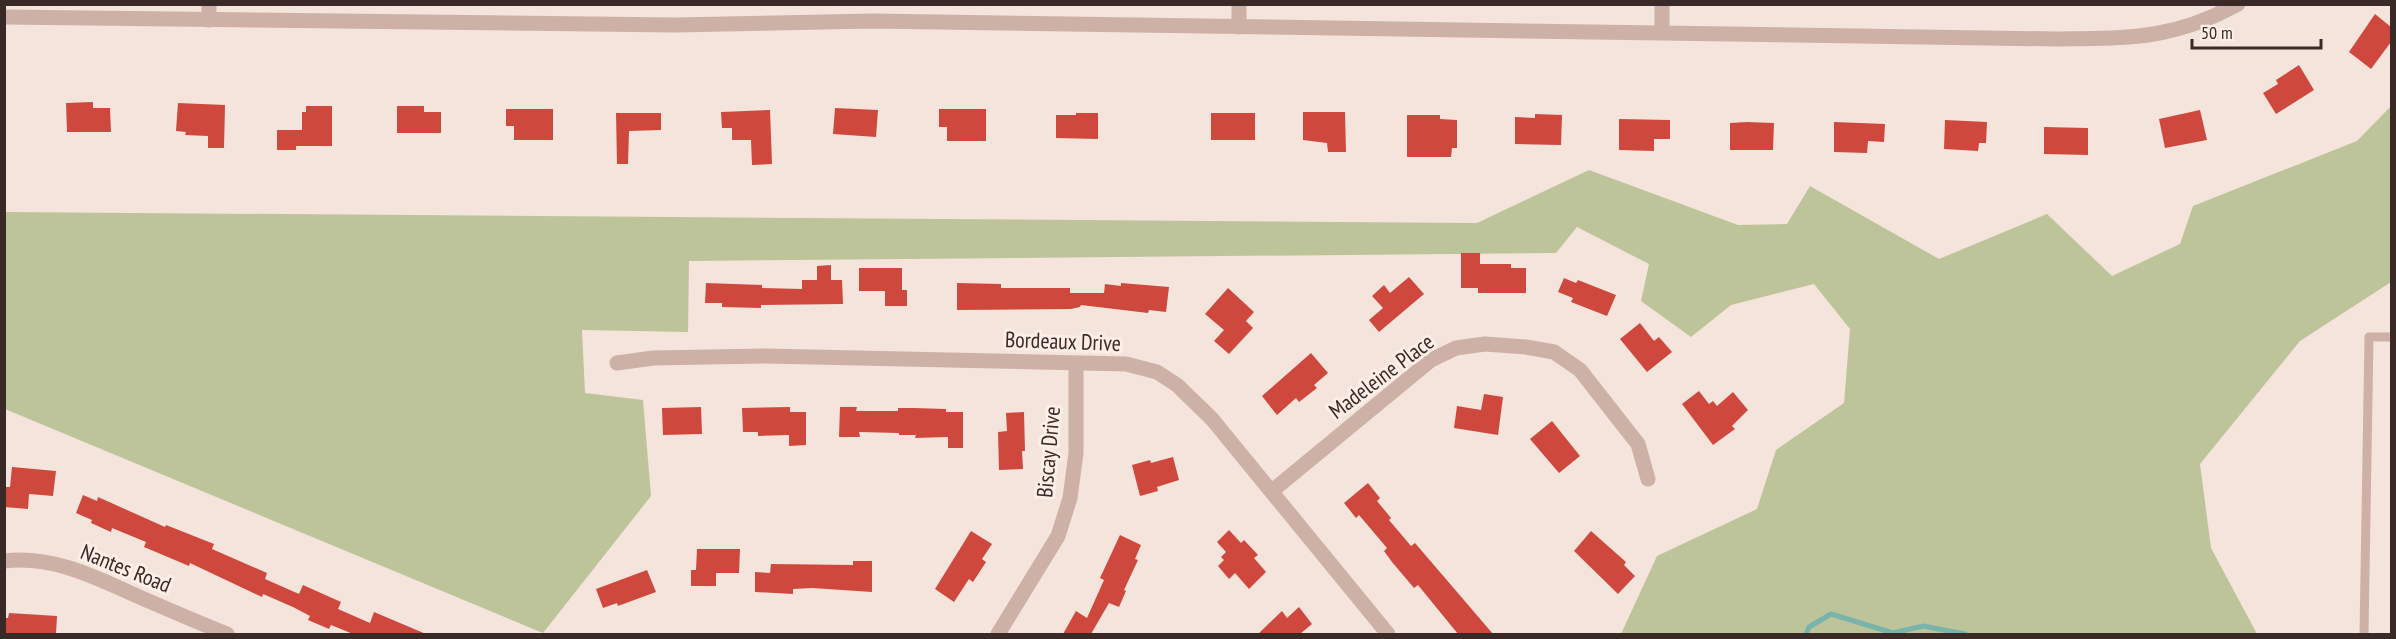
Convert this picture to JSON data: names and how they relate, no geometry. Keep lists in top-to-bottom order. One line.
{"streets":{"street":["Bordeaux Drive","Madeleine Place","Biscay Drive","Nantes Road"]},"crossings":[["Bordeaux Drive","Madeleine Place"],["Bordeaux Drive","Biscay Drive"]],"scale_bar":"50 m"}
